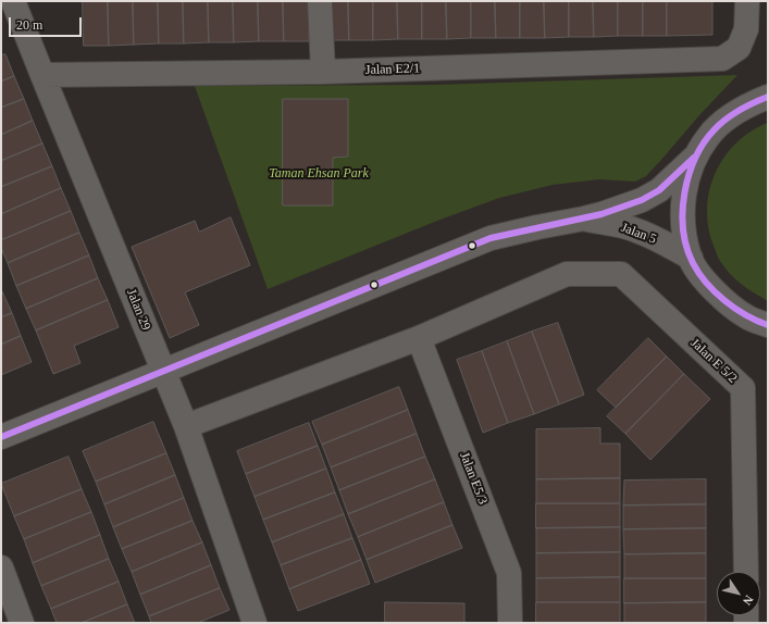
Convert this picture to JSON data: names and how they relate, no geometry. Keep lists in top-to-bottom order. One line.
{"streets":{"street":["Jalan E2/1","Jalan 5","Jalan 29","Jalan E 5/2","Jalan E5/3"]},"crossings":[["Jalan E2/1","Jalan 29"],["Jalan 5","Jalan 29"],["Jalan E 5/2","Jalan E5/3"]],"parks":["Taman Ehsan Park"],"scale_bar":"20 m","north":"bottom right"}
